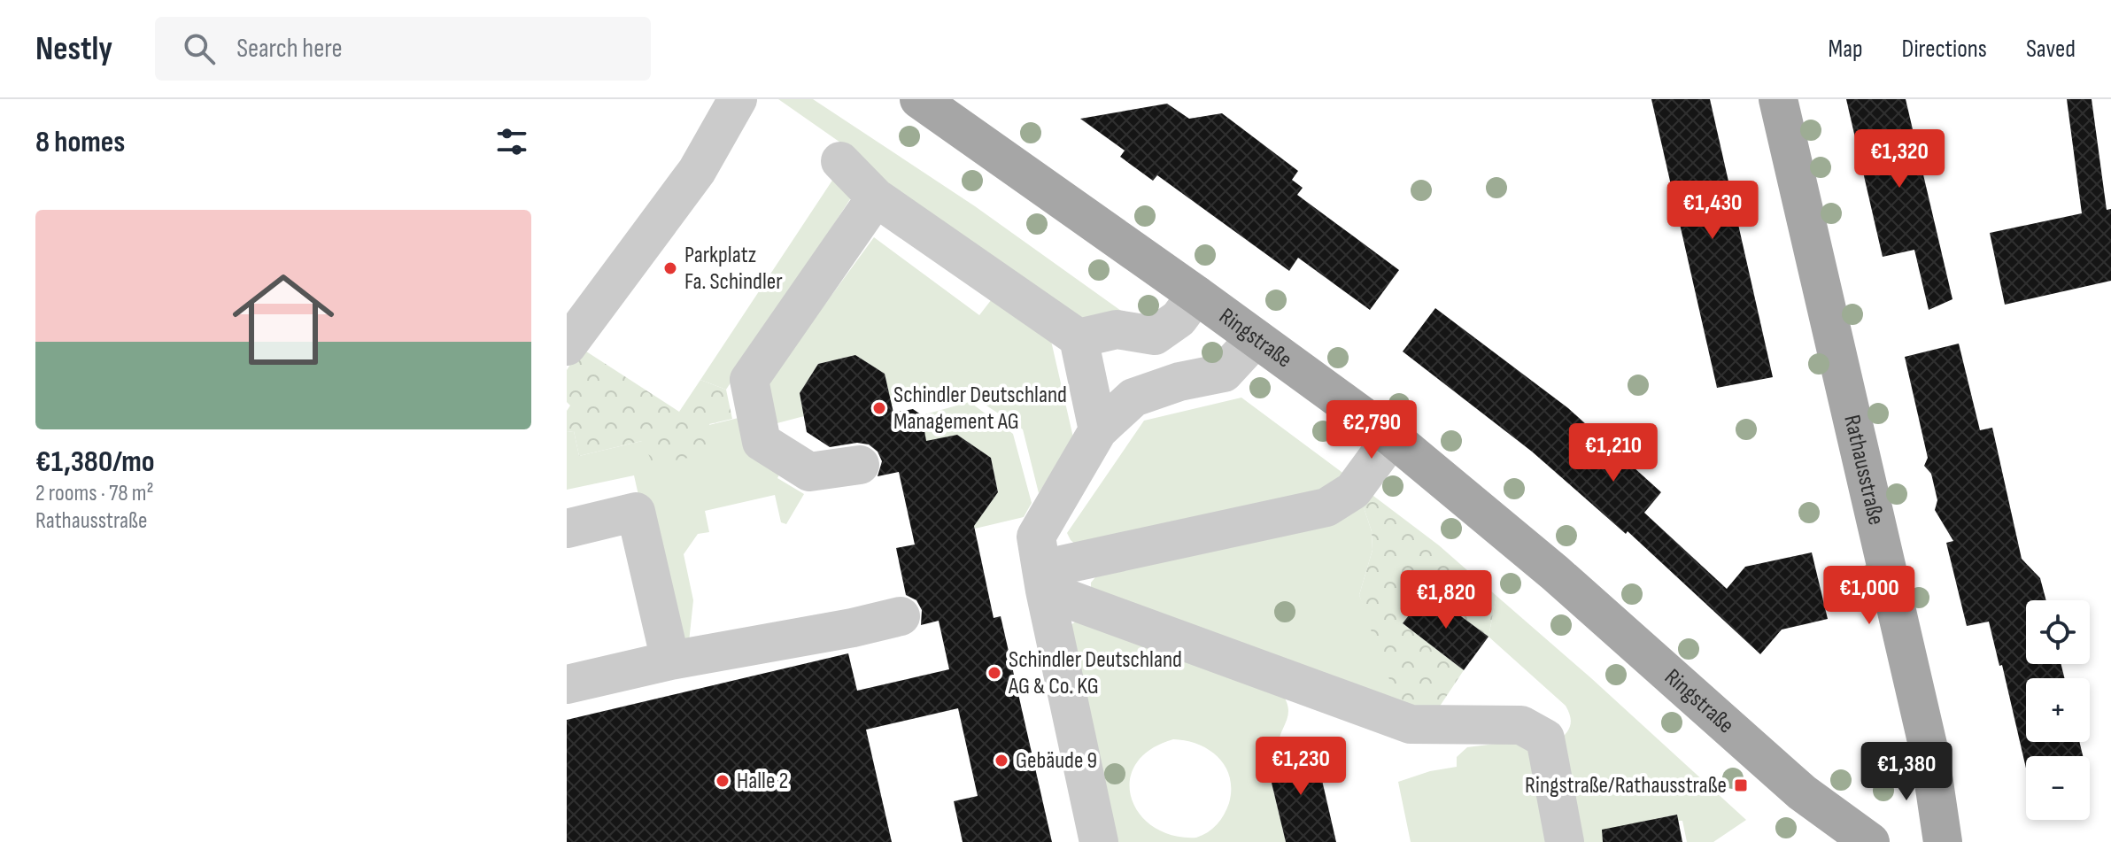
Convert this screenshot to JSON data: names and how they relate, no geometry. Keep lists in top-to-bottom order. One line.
{"streets":{"main road":["Ringstraße","Rathausstraße"]},"places":{"other":["Parkplatz Fa. Schindler","Schindler Deutschland Management AG","Schindler Deutschland AG & Co. KG","Gebäude 9","Halle 2"],"transit":["Ringstraße/Rathausstraße"]},"page":{"header":"Nestly","search":"Search here","nav":["Map","Directions","Saved"],"heading":"8 homes","price":["€1,320","€1,430","€2,790","€1,210","€1,000","€1,820","€1,230","€1,380"],"list":[{"name":"€1,380/mo","note":"2 rooms · 78 m² · Rathausstraße"}],"map_buttons":["+","−"]}}
